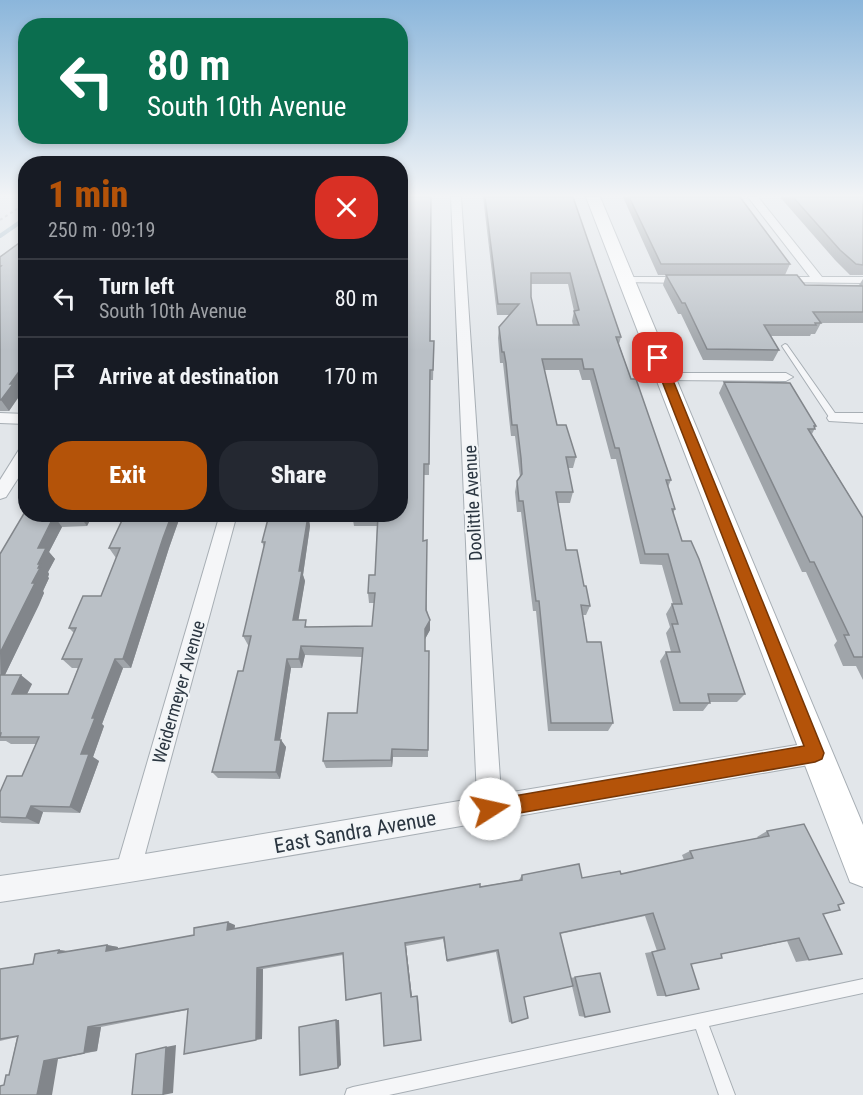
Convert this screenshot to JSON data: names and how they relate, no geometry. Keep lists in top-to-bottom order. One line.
{"streets":{"street":["Doolittle Avenue","Weidermeyer Avenue","East Sandra Avenue"]},"crossings":[["Doolittle Avenue","East Sandra Avenue"],["Weidermeyer Avenue","East Sandra Avenue"]],"page":{"turn":["80 m","South 10th Avenue"],"heading":["1 min","250 m · 09:19"],"list":[{"name":"Turn left","note":"South 10th Avenue","value":"80 m"},{"name":"Arrive at destination","value":"170 m"}],"buttons":["Exit","Share"]}}
